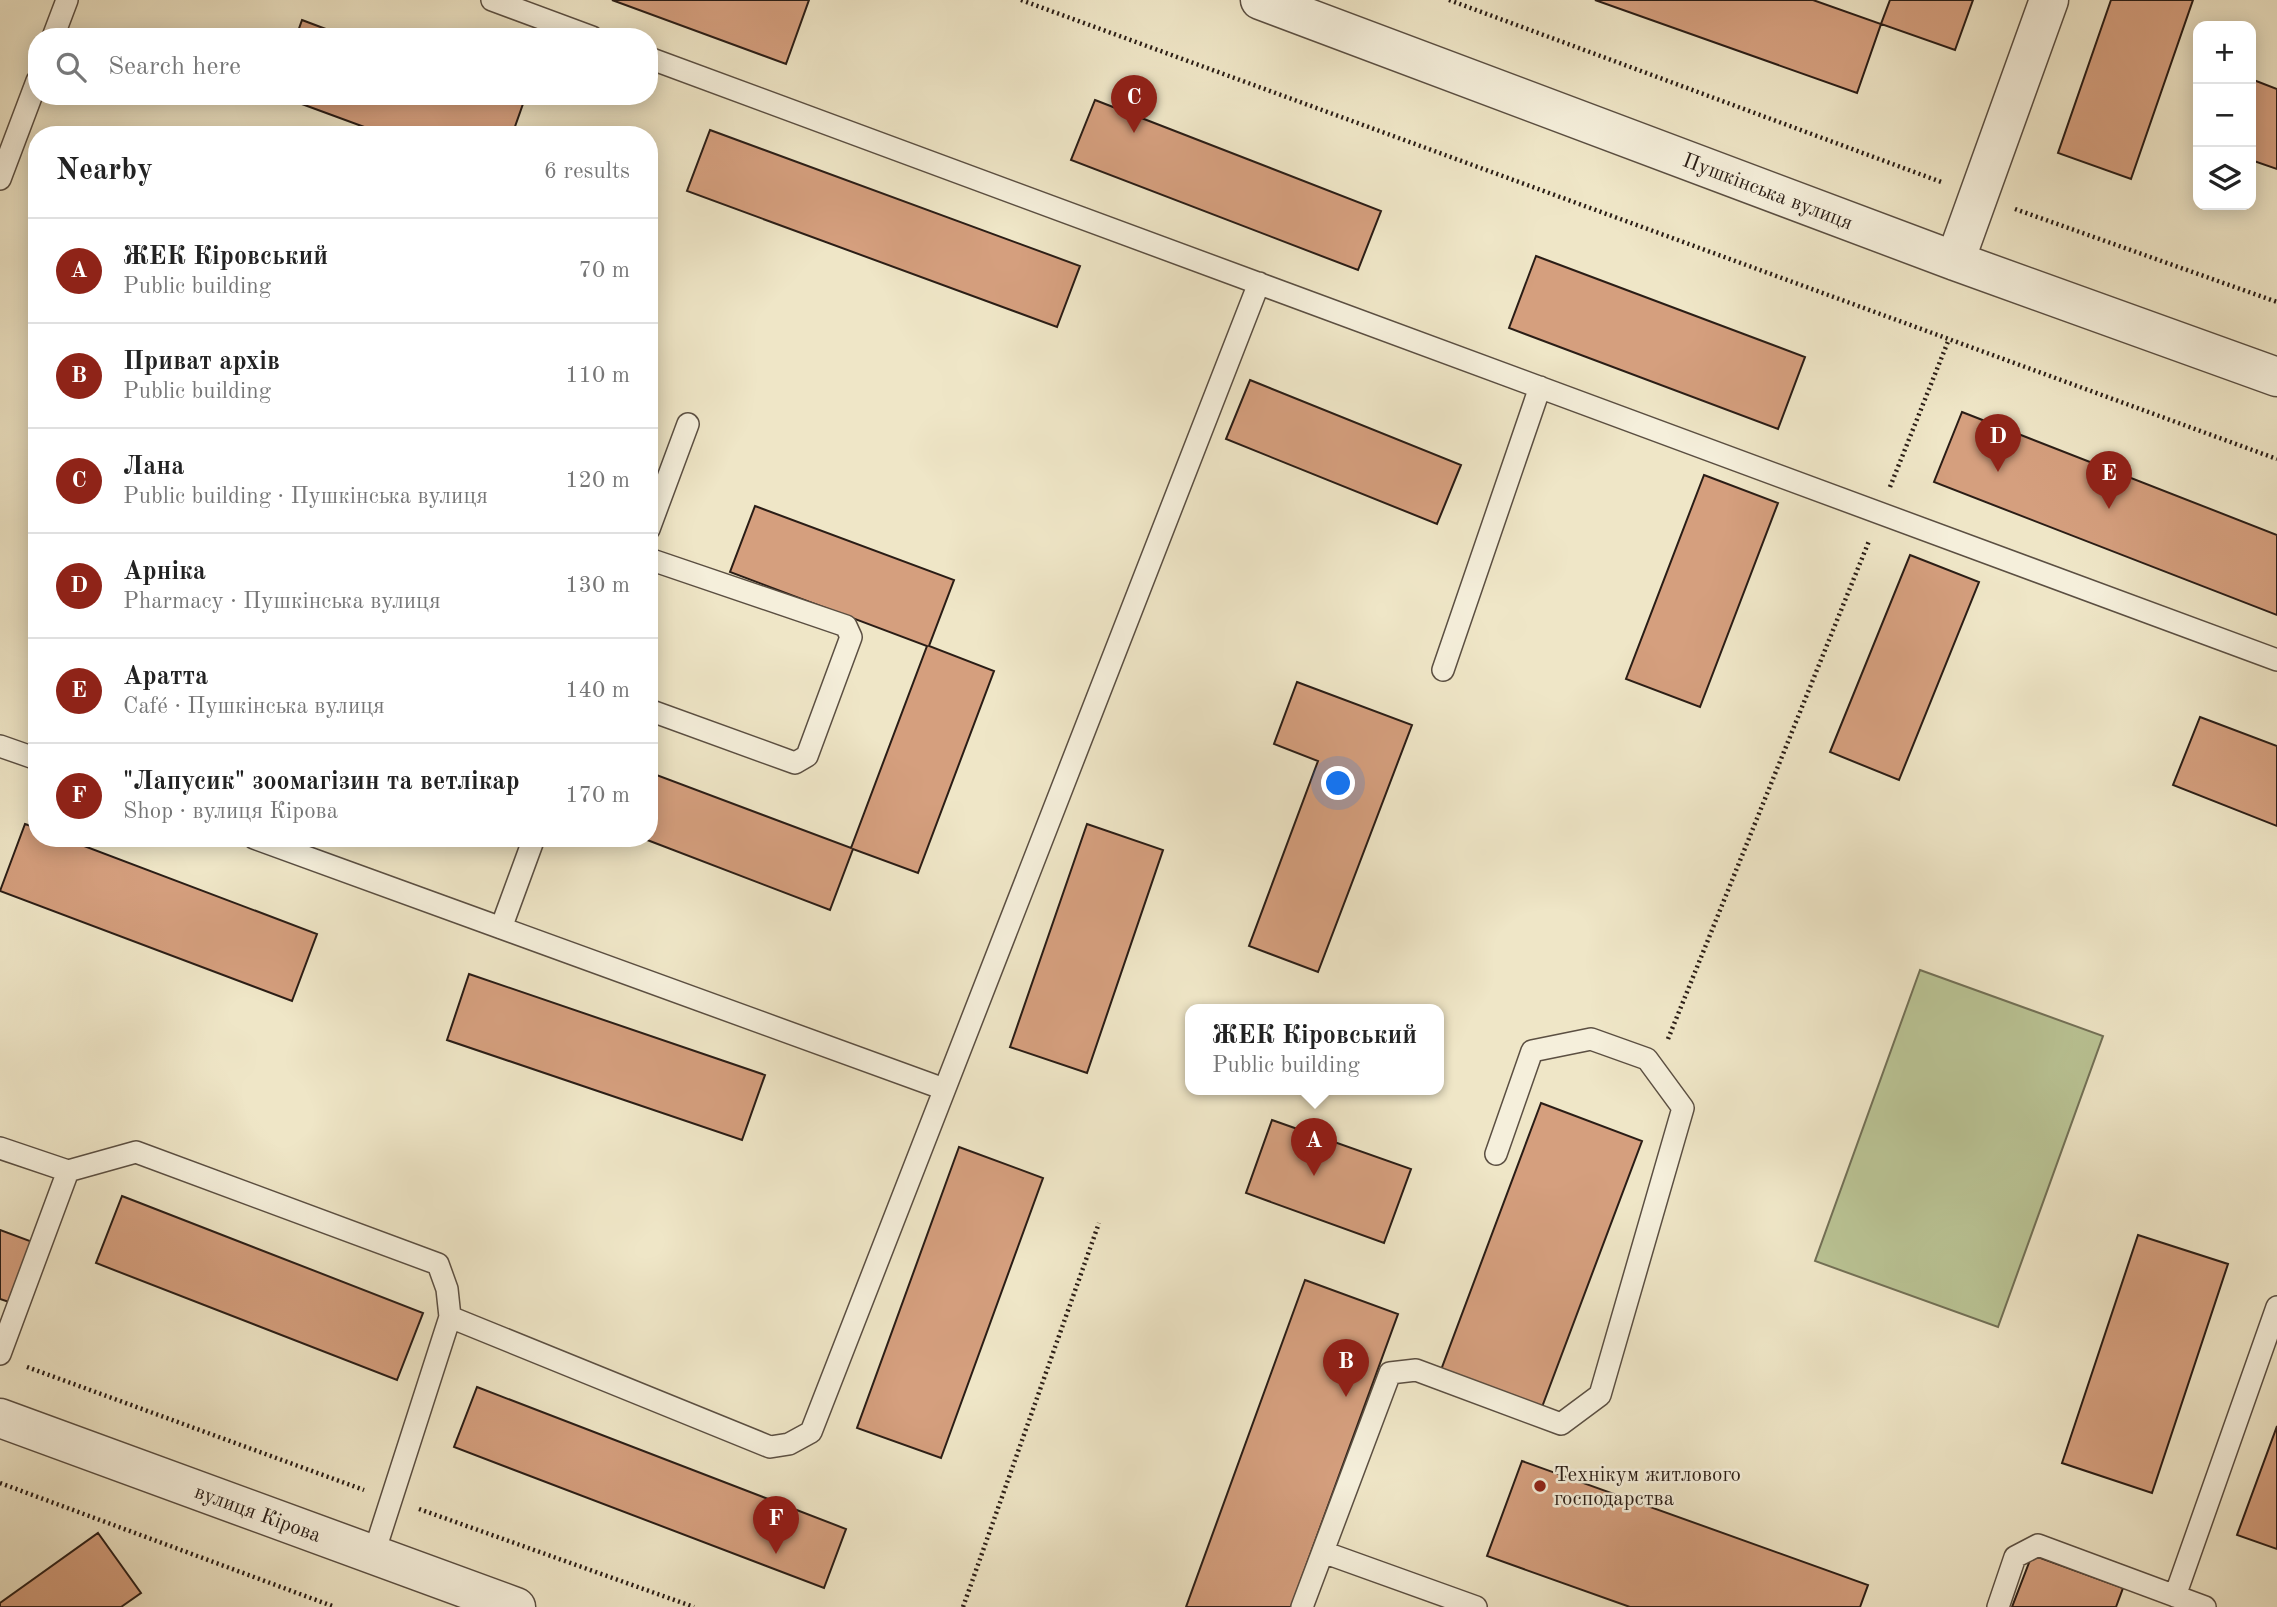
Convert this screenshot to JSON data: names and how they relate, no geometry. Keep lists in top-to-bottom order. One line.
{"streets":{"street":["Пушкінська вулиця","вулиця Кірова"]},"places":["Технікум житлового господарства"],"page":{"map_buttons":["+","−"],"search":"Search here","pins":["C","D","E","A","B","F"],"heading":["Nearby","6 results"],"list":[{"mark":"A","name":"ЖЕК Кіровський","note":"Public building","value":"70 m"},{"mark":"B","name":"Приват архів","note":"Public building","value":"110 m"},{"mark":"C","name":"Лана","note":"Public building · Пушкінська вулиця","value":"120 m"},{"mark":"D","name":"Арніка","note":"Pharmacy · Пушкінська вулиця","value":"130 m"},{"mark":"E","name":"Аратта","note":"Café · Пушкінська вулиця","value":"140 m"},{"mark":"F","name":"\"Лапусик\" зоомагізин та ветлікар","note":"Shop · вулиця Кірова","value":"170 m"}],"popup":["ЖЕК Кіровський","Public building"]}}
